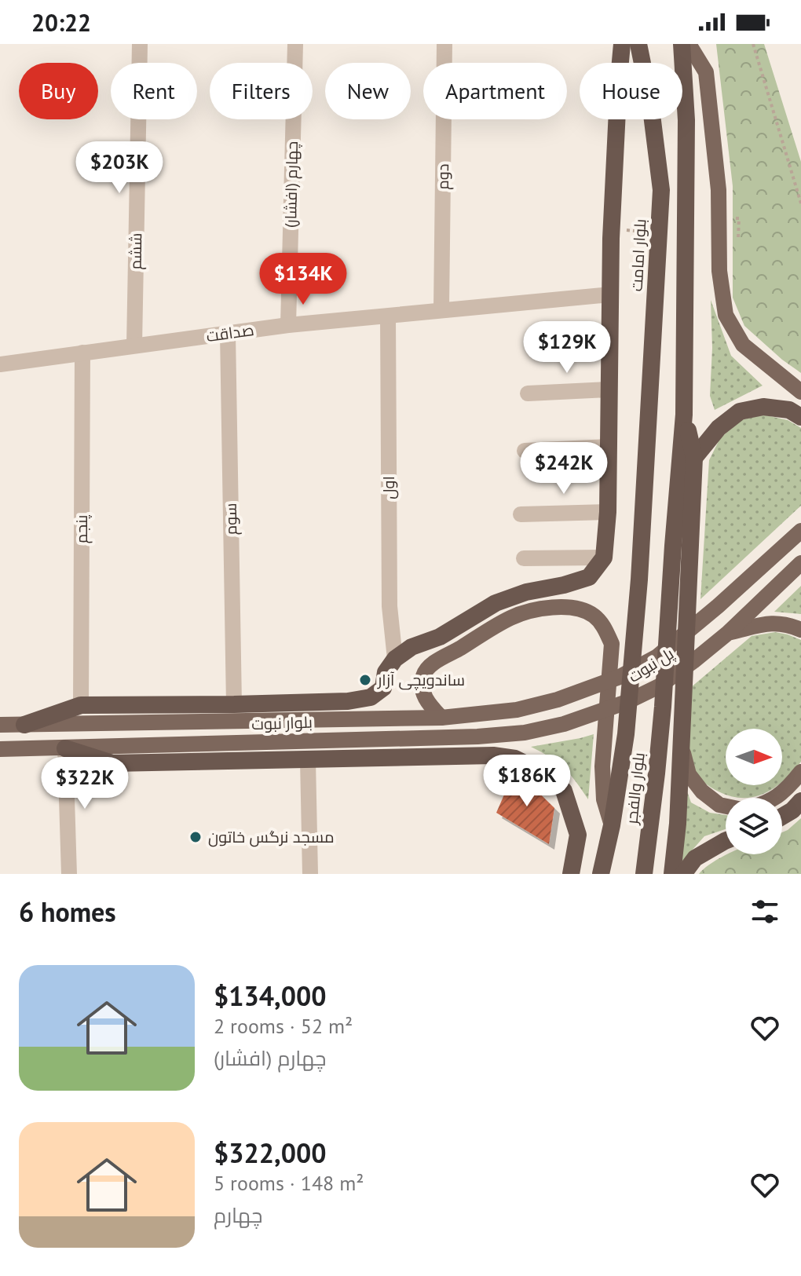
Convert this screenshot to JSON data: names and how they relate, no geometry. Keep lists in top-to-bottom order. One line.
{"streets":{"highway":["بلوار امامت","بلوار والفجر"],"main road":["پل نبوت","بلوار نبوت"],"street":["دوم","چهارم (افشار)","ششم","صداقت","اول","سوم","پنجم"]},"crossings":[["دوم","صداقت"],["چهارم (افشار)","صداقت"],["ششم","صداقت"],["بلوار امامت","بلوار والفجر"],["صداقت","اول"],["صداقت","سوم"],["صداقت","پنجم"],["پل نبوت","بلوار نبوت"]],"places":["ساندویچی آزار","مسجد نرگس خاتون"],"north":"right","page":{"status":"20:22","chip":["Buy","Rent","Filters","New","Apartment","House"],"price":["$203K","$134K","$129K","$242K","$186K","$322K"],"heading":"6 homes","list":[{"name":"$134,000","note":"2 rooms · 52 m² · چهارم (افشار)"},{"name":"$322,000","note":"5 rooms · 148 m² · چهارم"}]}}
